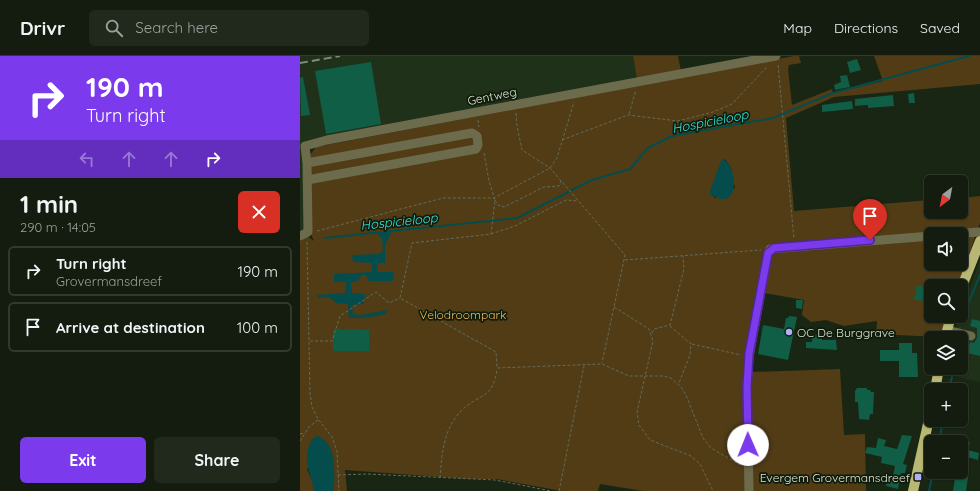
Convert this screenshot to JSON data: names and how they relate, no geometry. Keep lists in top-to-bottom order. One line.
{"streets":{"street":["Gentweg"]},"water":["Hospicieloop"],"parks":["Velodroompark"],"places":{"other":["OC De Burggrave"],"transit":["Evergem Grovermansdreef"]},"north":"bottom left","page":{"header":"Drivr","search":"Search here","nav":["Map","Directions","Saved"],"turn":["190 m","Turn right"],"map_buttons":["+","−"],"heading":["1 min","290 m · 14:05"],"list":[{"name":"Turn right","note":"Grovermansdreef","value":"190 m"},{"name":"Arrive at destination","value":"100 m"}],"buttons":["Exit","Share"]}}
